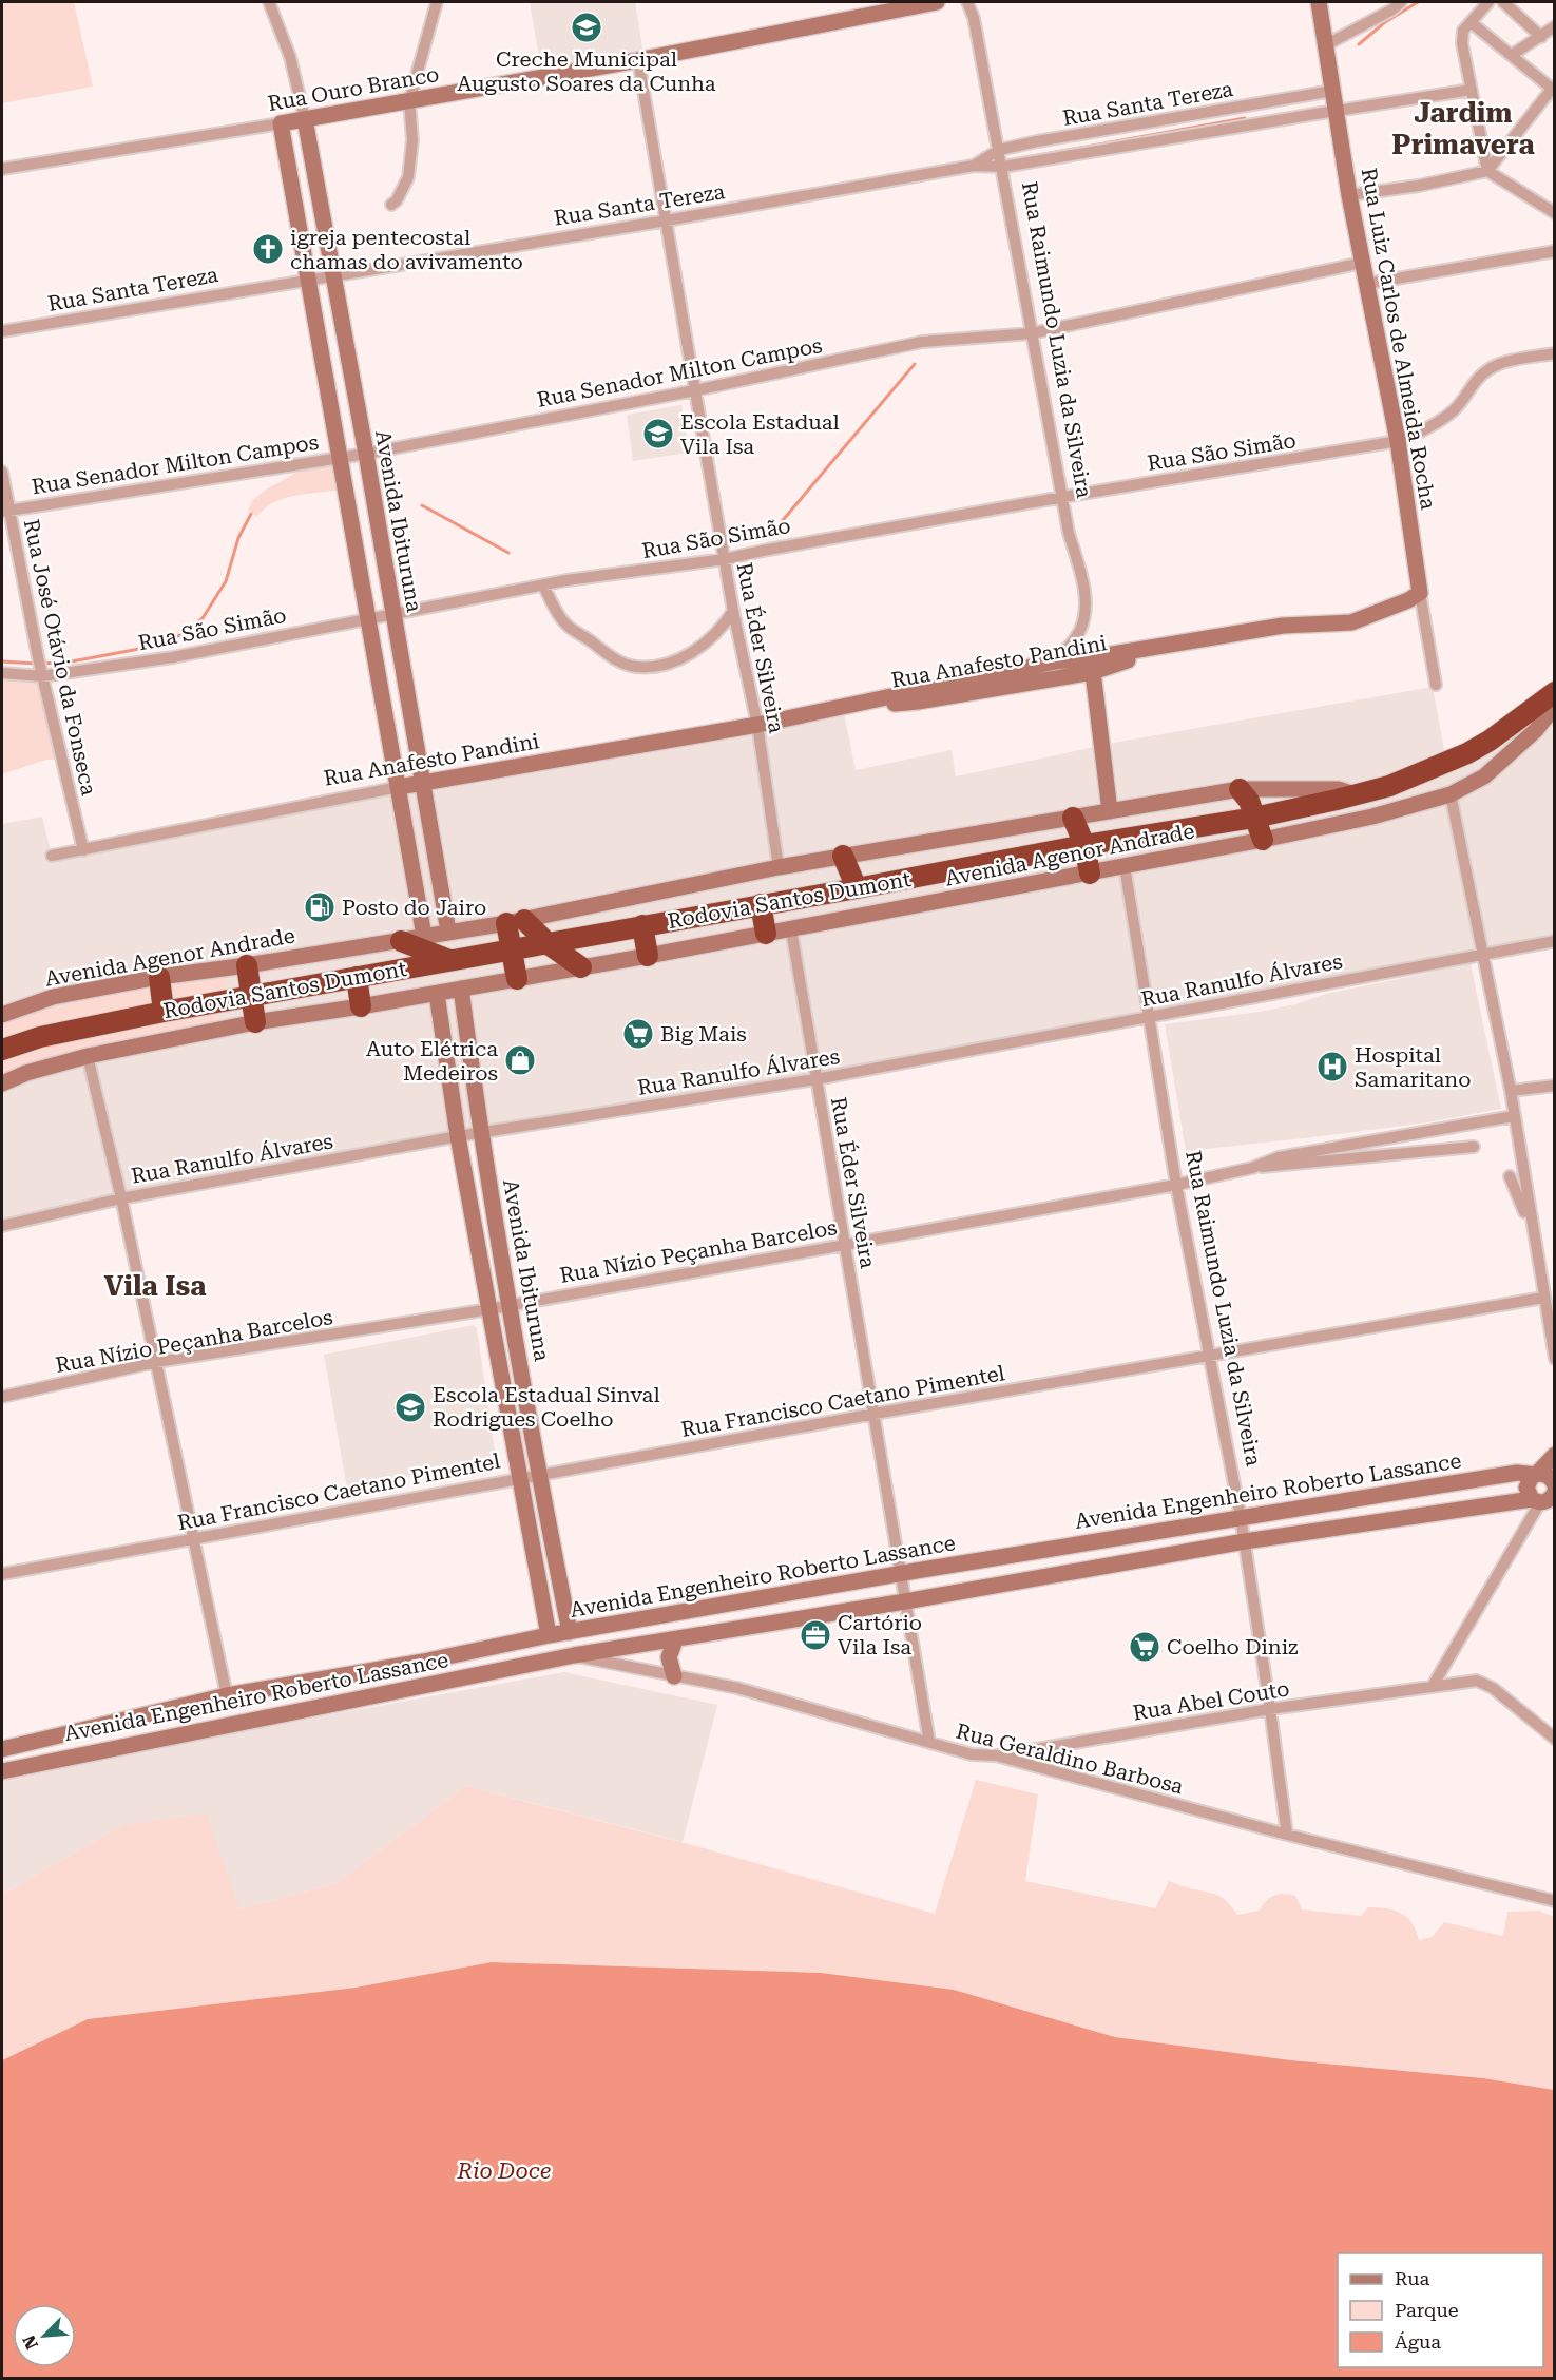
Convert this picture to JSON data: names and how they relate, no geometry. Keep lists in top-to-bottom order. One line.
{"streets":{"highway":["Rodovia Santos Dumont"],"street":["Rua Ouro Branco","Rua Santa Tereza","Rua Luiz Carlos de Almeida Rocha","Rua Raimundo Luzia da Silveira","Rua Senador Milton Campos","Rua São Simão","Avenida Ibituruna","Rua Éder Silveira","Rua José Otávio da Fonseca","Rua Anafesto Pandini","Avenida Agenor Andrade","Rua Ranulfo Álvares","Rua Nízio Peçanha Barcelos","Rua Francisco Caetano Pimentel","Avenida Engenheiro Roberto Lassance","Rua Abel Couto","Rua Geraldino Barbosa"]},"crossings":[["Rua Ouro Branco","Avenida Ibituruna"],["Rua Ouro Branco","Rua Éder Silveira"],["Rua Santa Tereza","Rua Luiz Carlos de Almeida Rocha"],["Rua Santa Tereza","Rua Raimundo Luzia da Silveira"],["Rua Santa Tereza","Avenida Ibituruna"],["Rua Santa Tereza","Rua Éder Silveira"],["Rua Luiz Carlos de Almeida Rocha","Rua Senador Milton Campos"],["Rua Luiz Carlos de Almeida Rocha","Rua São Simão"],["Rua Luiz Carlos de Almeida Rocha","Rua Anafesto Pandini"],["Rua Raimundo Luzia da Silveira","Rua Senador Milton Campos"],["Rua Raimundo Luzia da Silveira","Rua São Simão"],["Rua Raimundo Luzia da Silveira","Rua Anafesto Pandini"],["Rua Raimundo Luzia da Silveira","Avenida Agenor Andrade"],["Rua Raimundo Luzia da Silveira","Rua Ranulfo Álvares"],["Rua Raimundo Luzia da Silveira","Rua Nízio Peçanha Barcelos"],["Rua Raimundo Luzia da Silveira","Rua Francisco Caetano Pimentel"],["Rua Raimundo Luzia da Silveira","Avenida Engenheiro Roberto Lassance"],["Rua Raimundo Luzia da Silveira","Rua Abel Couto"],["Rua Raimundo Luzia da Silveira","Rua Geraldino Barbosa"],["Rua Senador Milton Campos","Avenida Ibituruna"],["Rua Senador Milton Campos","Rua Éder Silveira"],["Rua Senador Milton Campos","Rua José Otávio da Fonseca"],["Rua São Simão","Avenida Ibituruna"],["Rua São Simão","Rua Éder Silveira"],["Rua São Simão","Rua José Otávio da Fonseca"],["Avenida Ibituruna","Rua Anafesto Pandini"],["Avenida Ibituruna","Avenida Agenor Andrade"],["Avenida Ibituruna","Rua Ranulfo Álvares"],["Avenida Ibituruna","Rua Nízio Peçanha Barcelos"],["Avenida Ibituruna","Rua Francisco Caetano Pimentel"],["Avenida Ibituruna","Avenida Engenheiro Roberto Lassance"],["Rua Éder Silveira","Rua Anafesto Pandini"],["Rua Éder Silveira","Avenida Agenor Andrade"],["Rua Éder Silveira","Rua Ranulfo Álvares"],["Rua Éder Silveira","Rua Nízio Peçanha Barcelos"],["Rua Éder Silveira","Rua Francisco Caetano Pimentel"],["Rua Éder Silveira","Avenida Engenheiro Roberto Lassance"],["Rua Éder Silveira","Rua Geraldino Barbosa"],["Rua José Otávio da Fonseca","Rua Anafesto Pandini"],["Avenida Agenor Andrade","Rodovia Santos Dumont"],["Avenida Engenheiro Roberto Lassance","Rua Geraldino Barbosa"],["Rua Abel Couto","Rua Geraldino Barbosa"]],"districts":["Jardim Primavera","Vila Isa"],"water":["Rio Doce"],"places":{"school or university":["Creche Municipal Augusto Soares da Cunha","Escola Estadual Vila Isa","Escola Estadual Sinval Rodrigues Coelho"],"church":["igreja pentecostal chamas do avivamento"],"fuel station":["Posto do Jairo"],"supermarket":["Big Mais","Coelho Diniz"],"shop":["Auto Elétrica Medeiros"],"hospital":["Hospital Samaritano"],"office":["Cartório Vila Isa"]},"legend":["Rua","Parque","Água"],"north":"bottom left"}
